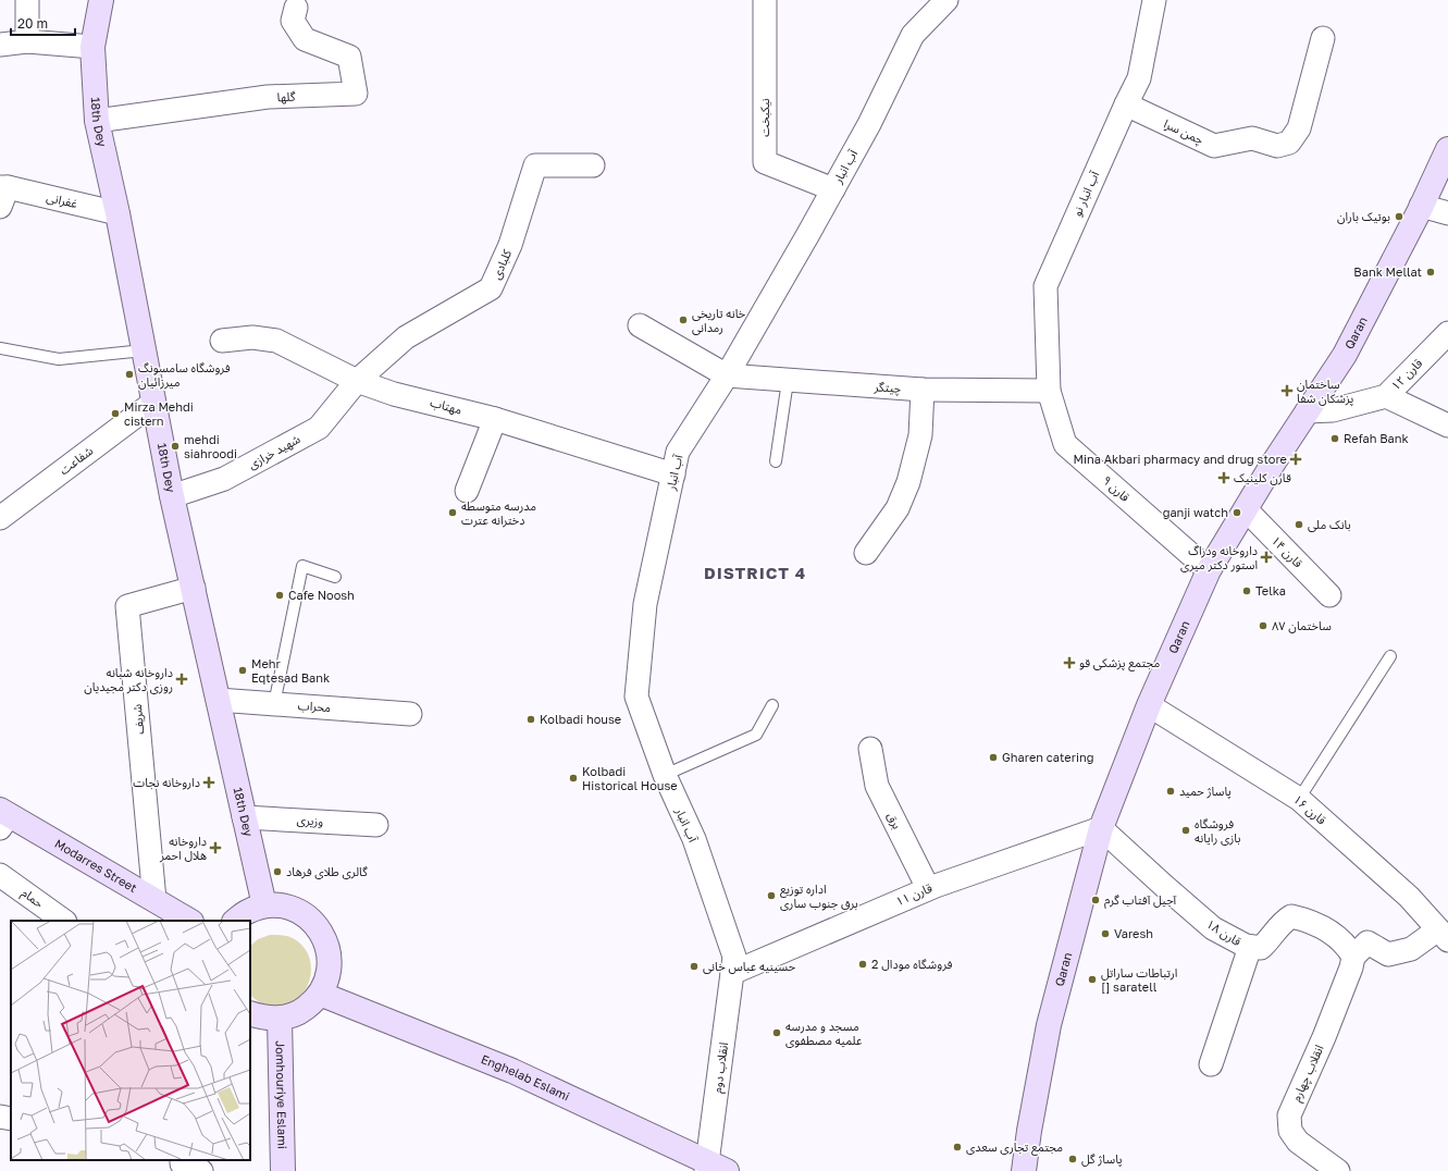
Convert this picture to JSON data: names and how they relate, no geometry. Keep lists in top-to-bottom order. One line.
{"streets":{"main road":["18th Dey","Qaran","Modarres Street","Enghelab Eslami","Jomhouriye Eslami"],"street":["گلها","نیکبخت","چمن سرا","آب انبار","آب انبار نو","غفرانی","کلبادی","قارن ۱۲","چیتگر","مهتاب","شهید خرازی","شفاعت","قارن ٩","قارن ۱۴","محراب","شریف","قارن ۱۶","وزیری","برق","قارن ۱۱","حمام","قارن ۱۸","انقلاب دوم","انقلاب چهارم"]},"crossings":[["گلها","18th Dey"],["نیکبخت","آب انبار"],["18th Dey","غفرانی"],["18th Dey","شهید خرازی"],["18th Dey","شفاعت"],["18th Dey","محراب"],["18th Dey","شریف"],["18th Dey","وزیری"],["چمن سرا","آب انبار نو"],["آب انبار","چیتگر"],["آب انبار","مهتاب"],["آب انبار","قارن ۱۱"],["آب انبار","انقلاب دوم"],["آب انبار نو","چیتگر"],["آب انبار نو","قارن ٩"],["کلبادی","مهتاب"],["کلبادی","شهید خرازی"],["Qaran","قارن ۱۲"],["Qaran","قارن ٩"],["Qaran","قارن ۱۴"],["Qaran","قارن ۱۶"],["Qaran","قارن ۱۱"],["Qaran","قارن ۱۸"],["چیتگر","قارن ٩"],["مهتاب","شهید خرازی"],["شریف","Modarres Street"],["برق","قارن ۱۱"],["قارن ۱۱","قارن ۱۸"],["قارن ۱۱","انقلاب دوم"],["قارن ۱۸","انقلاب چهارم"],["انقلاب دوم","Enghelab Eslami"]],"districts":["DISTRICT 4"],"places":{"other":["بوتیک باران","Bank Mellat","خانه تاریخی رمدانی","فروشگاه سامسونگ میرزائیان","Mirza Mehdi cistern","Refah Bank","mehdi siahroodi","مدرسه متوسطه دخترانه عترت","ganji watch","بانک ملی","Telka","Cafe Noosh","ساختمان ٨٧","Mehr Eqtesad Bank","Kolbadi house","Gharen catering","Kolbadi Historical House","پاساژ حمید","فروشگاه بازی رایانه","گالری طلای فرهاد","اداره توزیع برق جنوب ساری","آجیل آفتاب گرم","Varesh","فروشگاه مودال 2","حسینیه عباس خانی","ارتباطات ساراتل [] saratell","مسجد و مدرسه علمیه مصطفوی","مجتمع تجاری سعدی","پاساژ گل"],"health":["ساختمان پزشکان شفا","Mina Akbari pharmacy and drug store","قارن کلینیک","داروخانه ودراگ استور دکتر میری","مجتمع پزشکی قو","داروخانه شبانه روزی دکتر مجیدیان","داروخانه نجات","داروخانه هلال احمر"]},"scale_bar":"20 m"}
